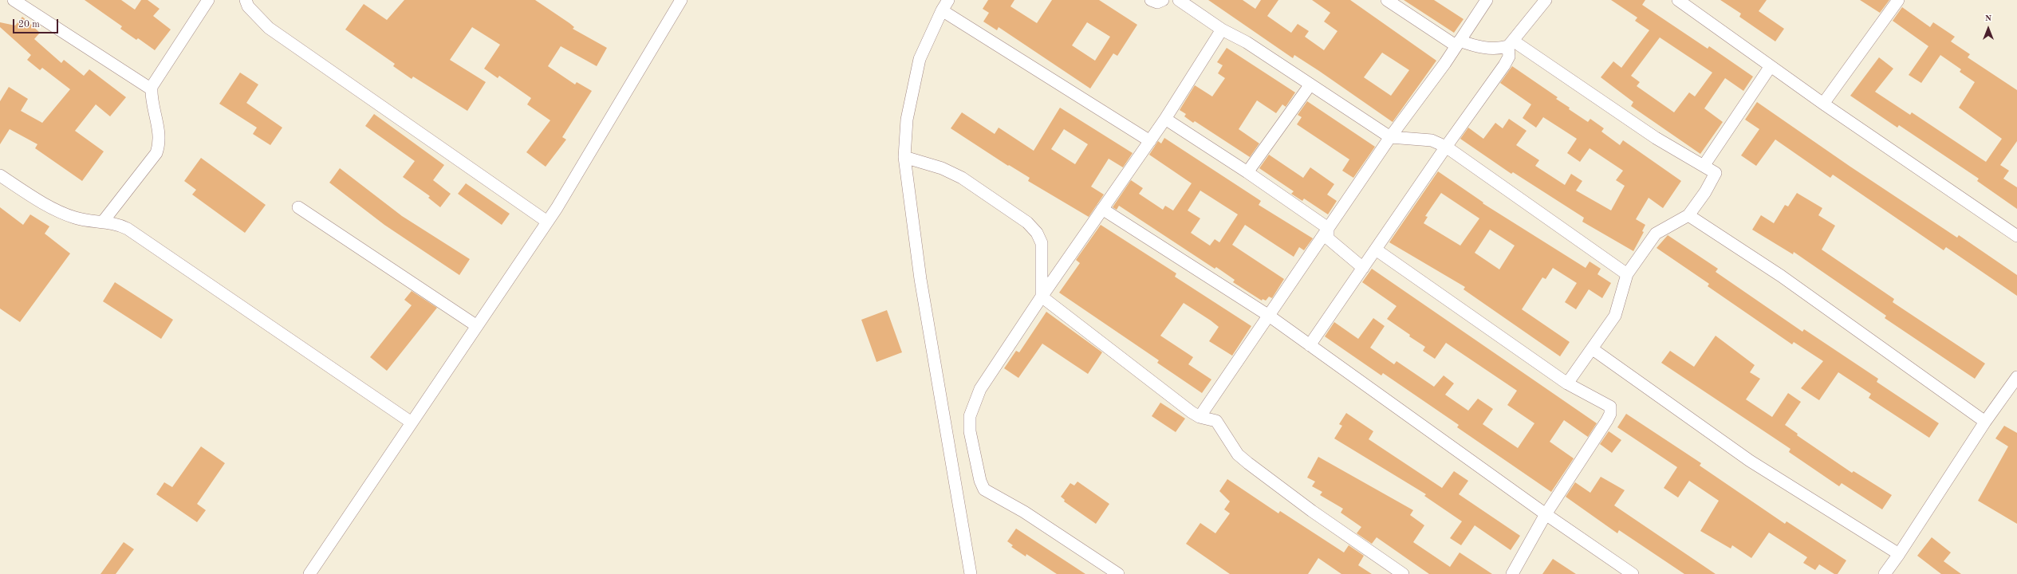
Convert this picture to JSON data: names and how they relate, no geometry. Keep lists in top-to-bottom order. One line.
{"scale_bar":"20 m","north":"top"}
